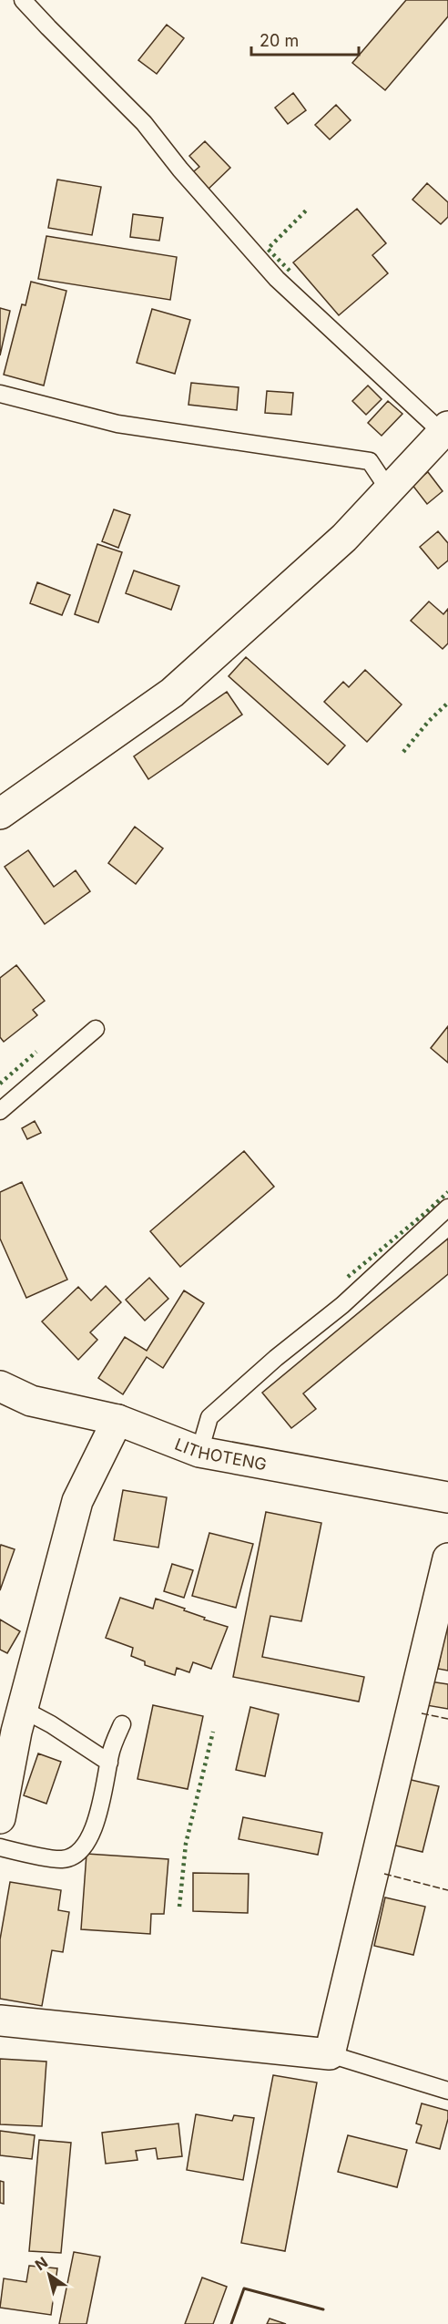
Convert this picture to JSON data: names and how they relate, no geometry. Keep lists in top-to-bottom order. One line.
{"streets":{"street":["LITHOTENG"]},"scale_bar":"20 m","north":"top left"}
